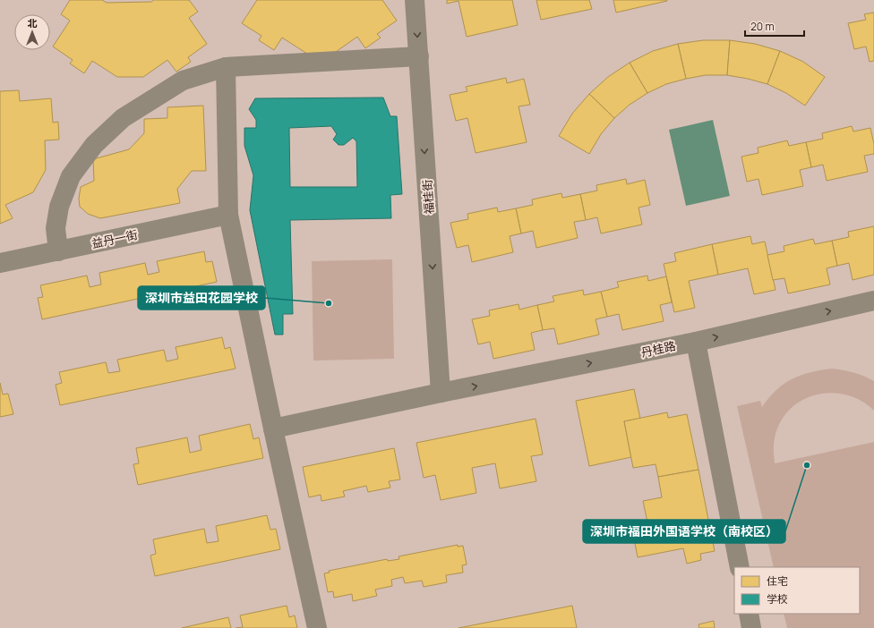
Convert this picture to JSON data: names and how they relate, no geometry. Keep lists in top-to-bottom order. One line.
{"streets":{"street":["福桂街","益丹一街","丹桂路"]},"crossings":[["福桂街","丹桂路"]],"one_way":["福桂街","丹桂路"],"places":["深圳市益田花园学校","深圳市福田外国语学校（南校区）"],"legend":["住宅","学校"],"scale_bar":"20 m","north":"top"}
